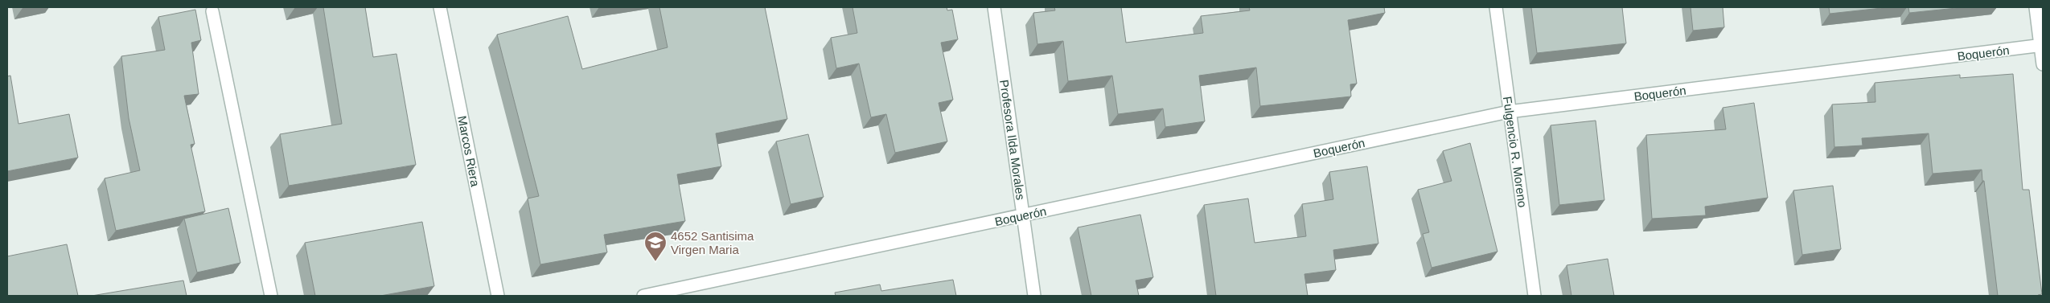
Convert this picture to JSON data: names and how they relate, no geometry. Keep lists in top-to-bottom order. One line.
{"streets":{"street":["Boquerón","Profesora Ilda Morales","Marcos Riera","Fulgencio R. Moreno"]},"crossings":[["Boquerón","Profesora Ilda Morales"],["Boquerón","Fulgencio R. Moreno"]],"places":{"school or university":["4652 Santisima Virgen Maria"]}}
